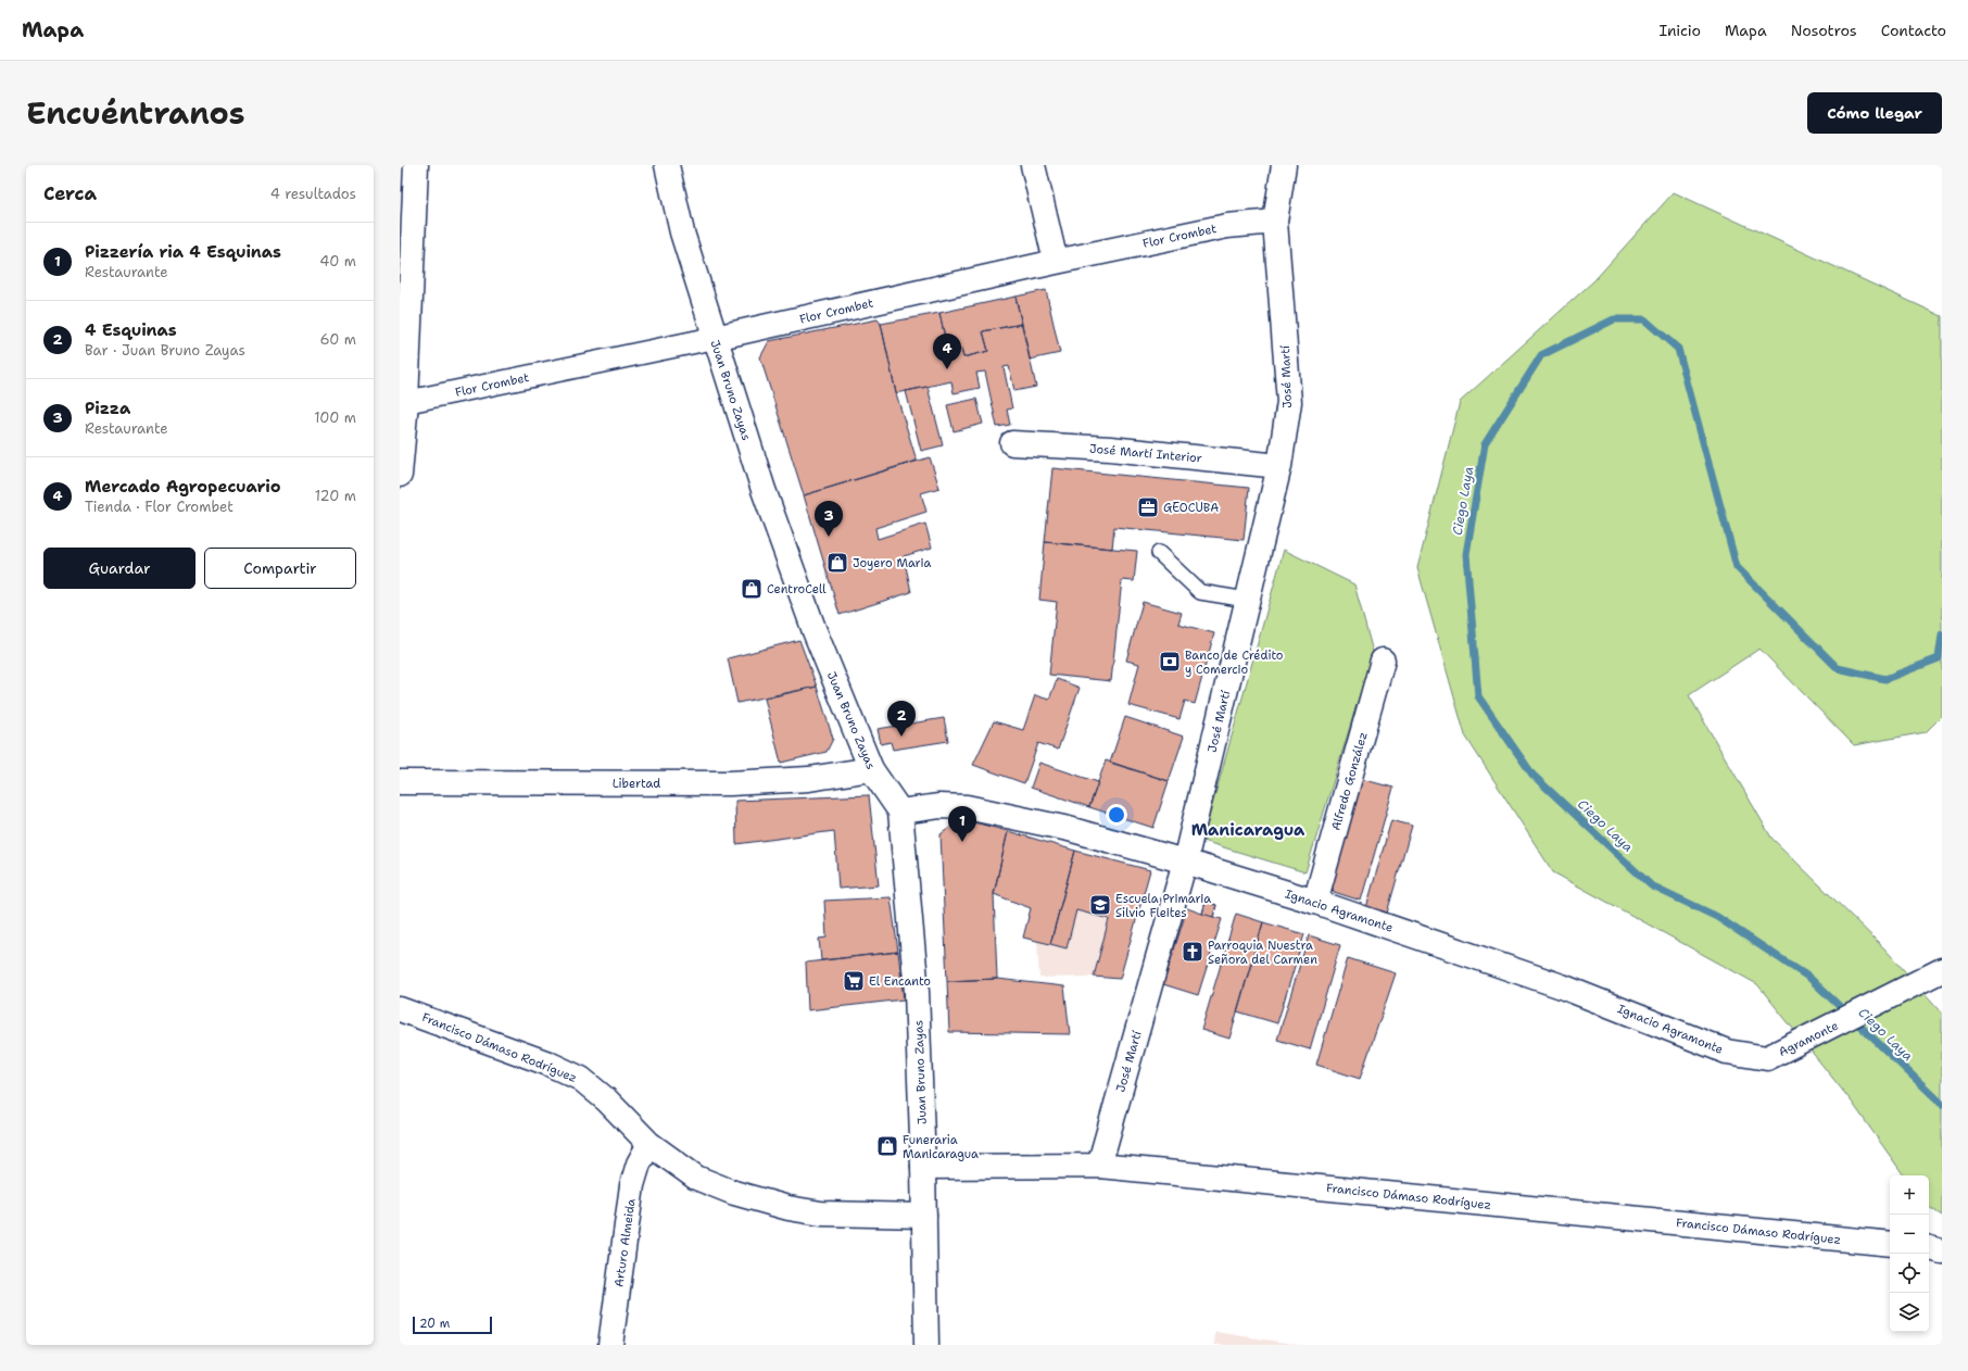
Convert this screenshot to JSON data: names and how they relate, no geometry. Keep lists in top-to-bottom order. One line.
{"streets":{"street":["Flor Crombet","José Martí","Juan Bruno Zayas","José Martí Interior","Alfredo González","Libertad","Ignacio Agramonte","Agramonte","Francisco Dámaso Rodríguez","Arturo Almeida"]},"crossings":[["Flor Crombet","José Martí"],["Flor Crombet","Juan Bruno Zayas"],["José Martí","José Martí Interior"],["José Martí","Ignacio Agramonte"],["José Martí","Francisco Dámaso Rodríguez"],["Juan Bruno Zayas","Libertad"],["Juan Bruno Zayas","Ignacio Agramonte"],["Juan Bruno Zayas","Francisco Dámaso Rodríguez"],["Alfredo González","Ignacio Agramonte"],["Ignacio Agramonte","Agramonte"],["Francisco Dámaso Rodríguez","Arturo Almeida"]],"districts":["Manicaragua"],"water":["Ciego Laya"],"places":{"office":["GEOCUBA"],"shop":["Joyero Maria","CentroCell","Funeraria Manicaragua"],"bank":["Banco de Crédito y Comercio"],"school or university":["Escuela Primaria Silvio Fleites"],"church":["Parroquia Nuestra Señora del Carmen"],"supermarket":["El Encanto"]},"scale_bar":"20 m","page":{"header":"Mapa","nav":["Inicio","Mapa","Nosotros","Contacto"],"title":"Encuéntranos","buttons":["Cómo llegar",["Guardar","Compartir"]],"heading":["Cerca","4 resultados"],"list":[{"mark":"1","name":"Pizzería ria 4 Esquinas","note":"Restaurante","value":"40 m"},{"mark":"2","name":"4 Esquinas","note":"Bar · Juan Bruno Zayas","value":"60 m"},{"mark":"3","name":"Pizza","note":"Restaurante","value":"100 m"},{"mark":"4","name":"Mercado Agropecuario","note":"Tienda · Flor Crombet","value":"120 m"}],"pins":["4","3","2","1"],"map_buttons":["+","−"],"scale":"20 m"}}
